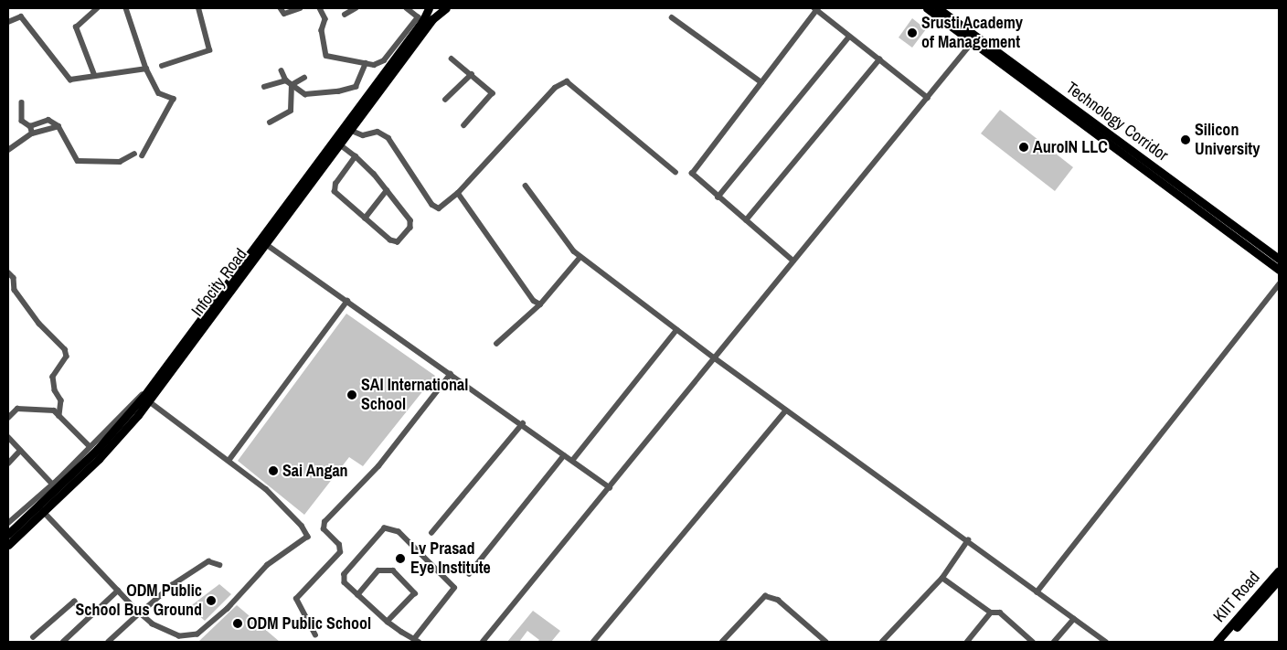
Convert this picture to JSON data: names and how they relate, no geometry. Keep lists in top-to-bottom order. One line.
{"streets":{"main road":["Technology Corridor","Infocity Road","KIIT Road"]},"places":["Srusti Academy of Management","Silicon University","AuroIN LLC","SAI International School","Sai Angan","Lv Prasad Eye Institute","ODM Public School Bus Ground","ODM Public School"]}
